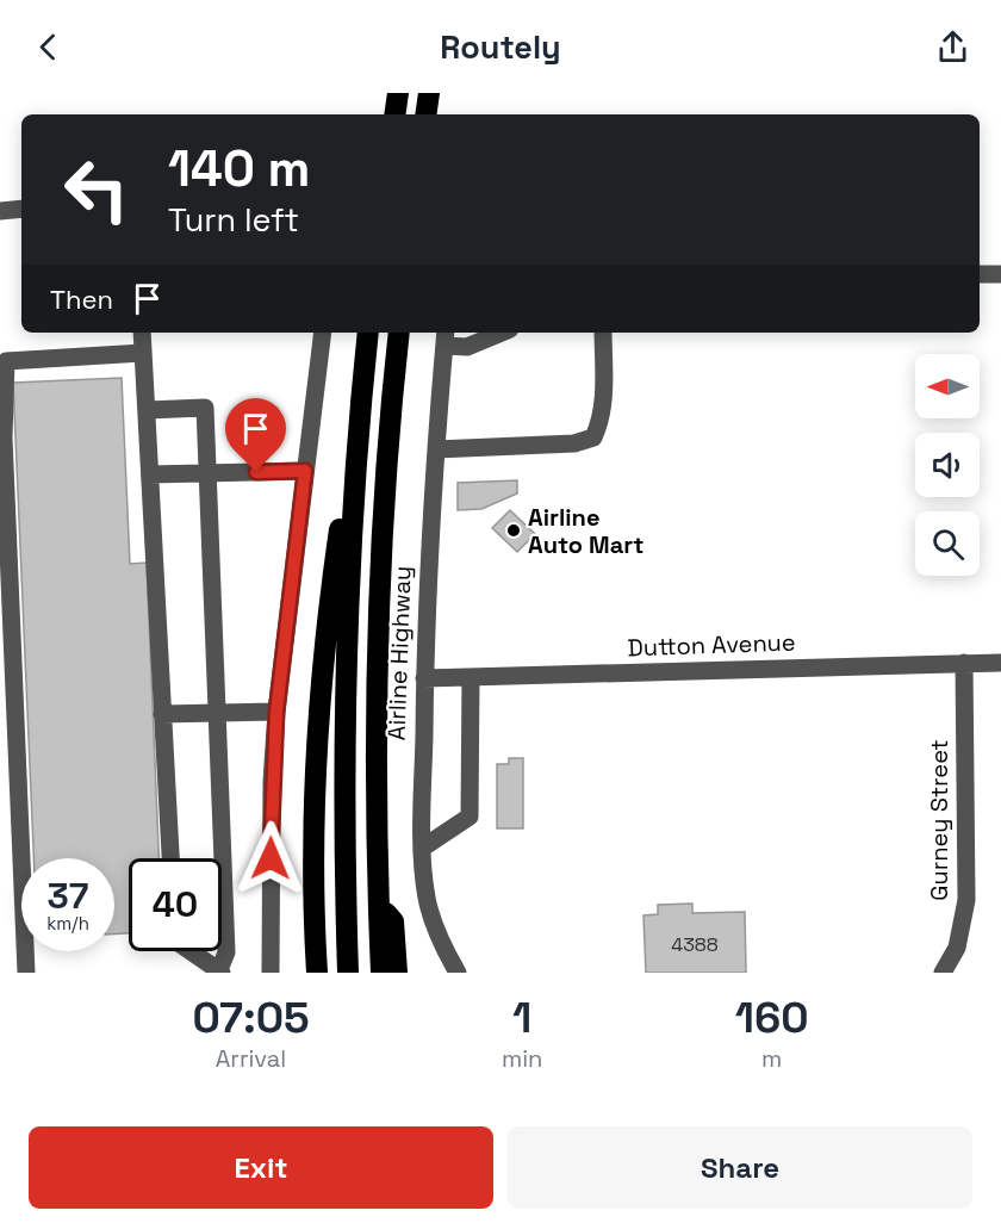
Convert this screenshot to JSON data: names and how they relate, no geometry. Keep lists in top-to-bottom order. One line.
{"streets":{"highway":["Airline Highway"],"street":["Dutton Avenue","Gurney Street"]},"crossings":[["Dutton Avenue","Airline Highway"],["Dutton Avenue","Gurney Street"]],"places":["Airline Auto Mart"],"house_numbers":["4388"],"north":"left","page":{"header":"Routely","turn":["140 m","Turn left"],"then":"Then","speed":"37 km/h","limit":"40","eta":["07:05","Arrival","1","min","160","m"],"buttons":["Exit","Share"]}}
